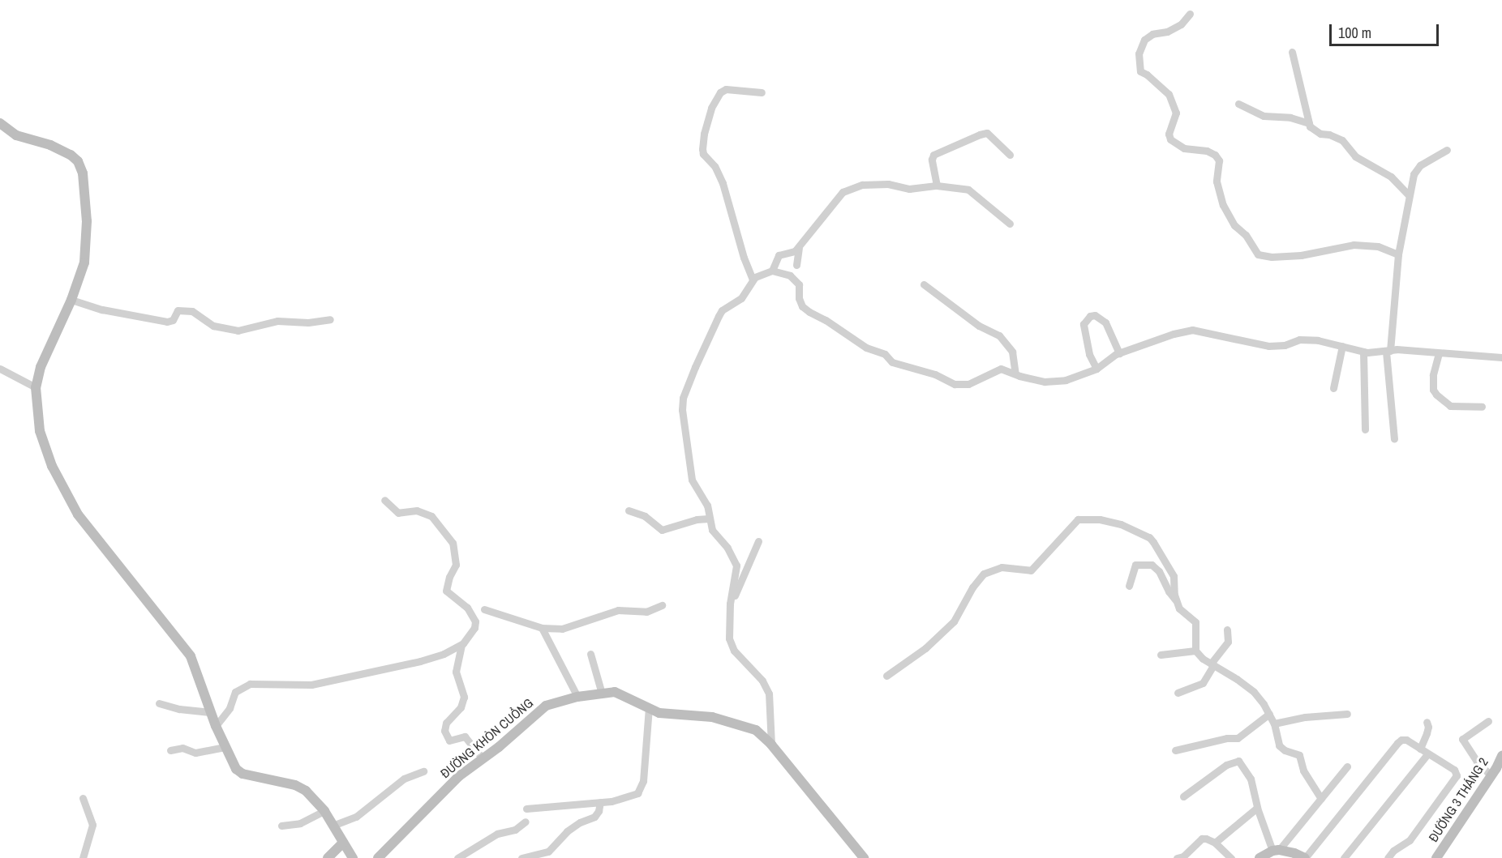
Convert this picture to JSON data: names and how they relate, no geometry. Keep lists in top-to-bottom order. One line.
{"streets":{"main road":["ĐƯỜNG KHÒN CUỔNG","ĐƯỜNG 3 THÁNG 2"]},"scale_bar":"100 m"}
